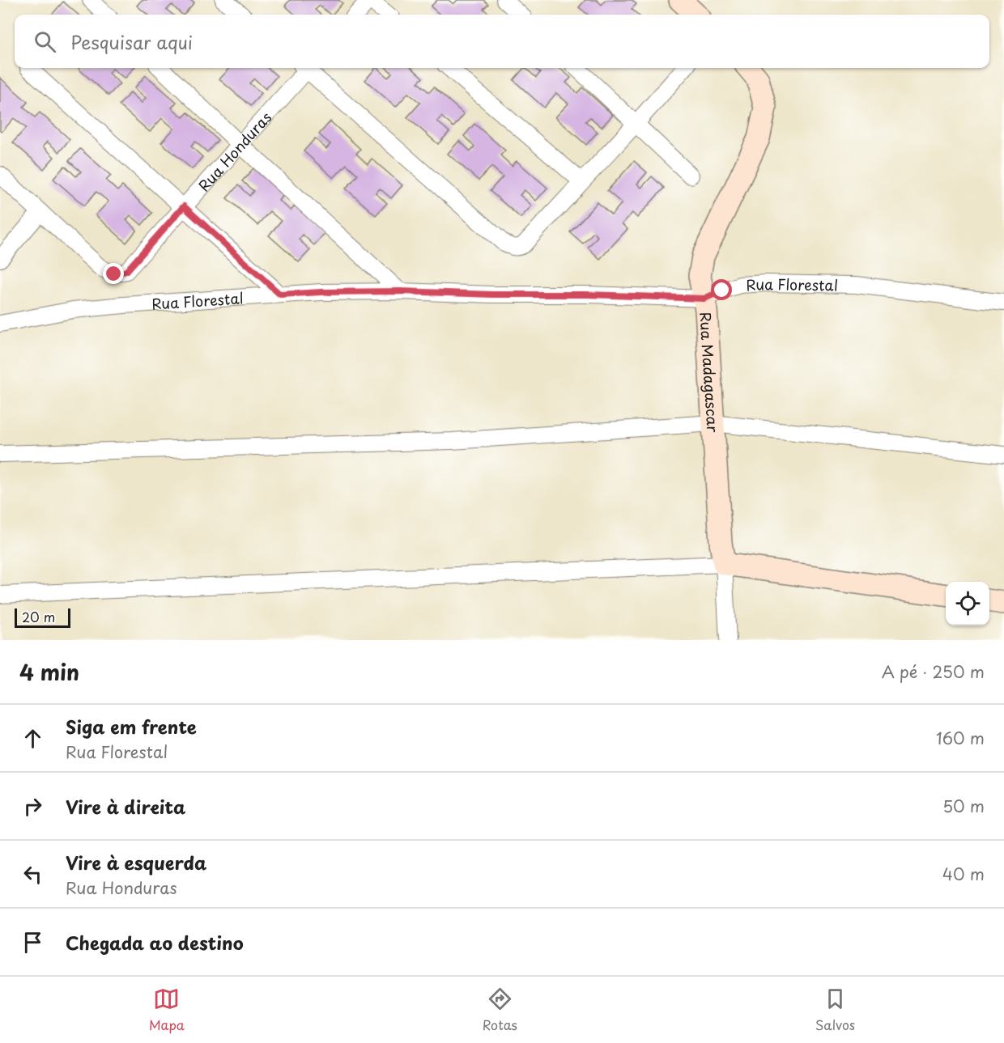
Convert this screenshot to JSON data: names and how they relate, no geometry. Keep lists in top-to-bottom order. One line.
{"streets":{"street":["Rua Honduras","Rua Florestal","Rua Madagascar"]},"crossings":[["Rua Florestal","Rua Madagascar"]],"scale_bar":"20 m","page":{"search":"Pesquisar aqui","scale":"20 m","heading":["4 min","A pé · 250 m"],"list":[["Siga em frente","Rua Florestal","160 m"],["Vire à direita","50 m"],["Vire à esquerda","Rua Honduras","40 m"],"Chegada ao destino"],"nav":["Mapa","Rotas","Salvos"]}}
